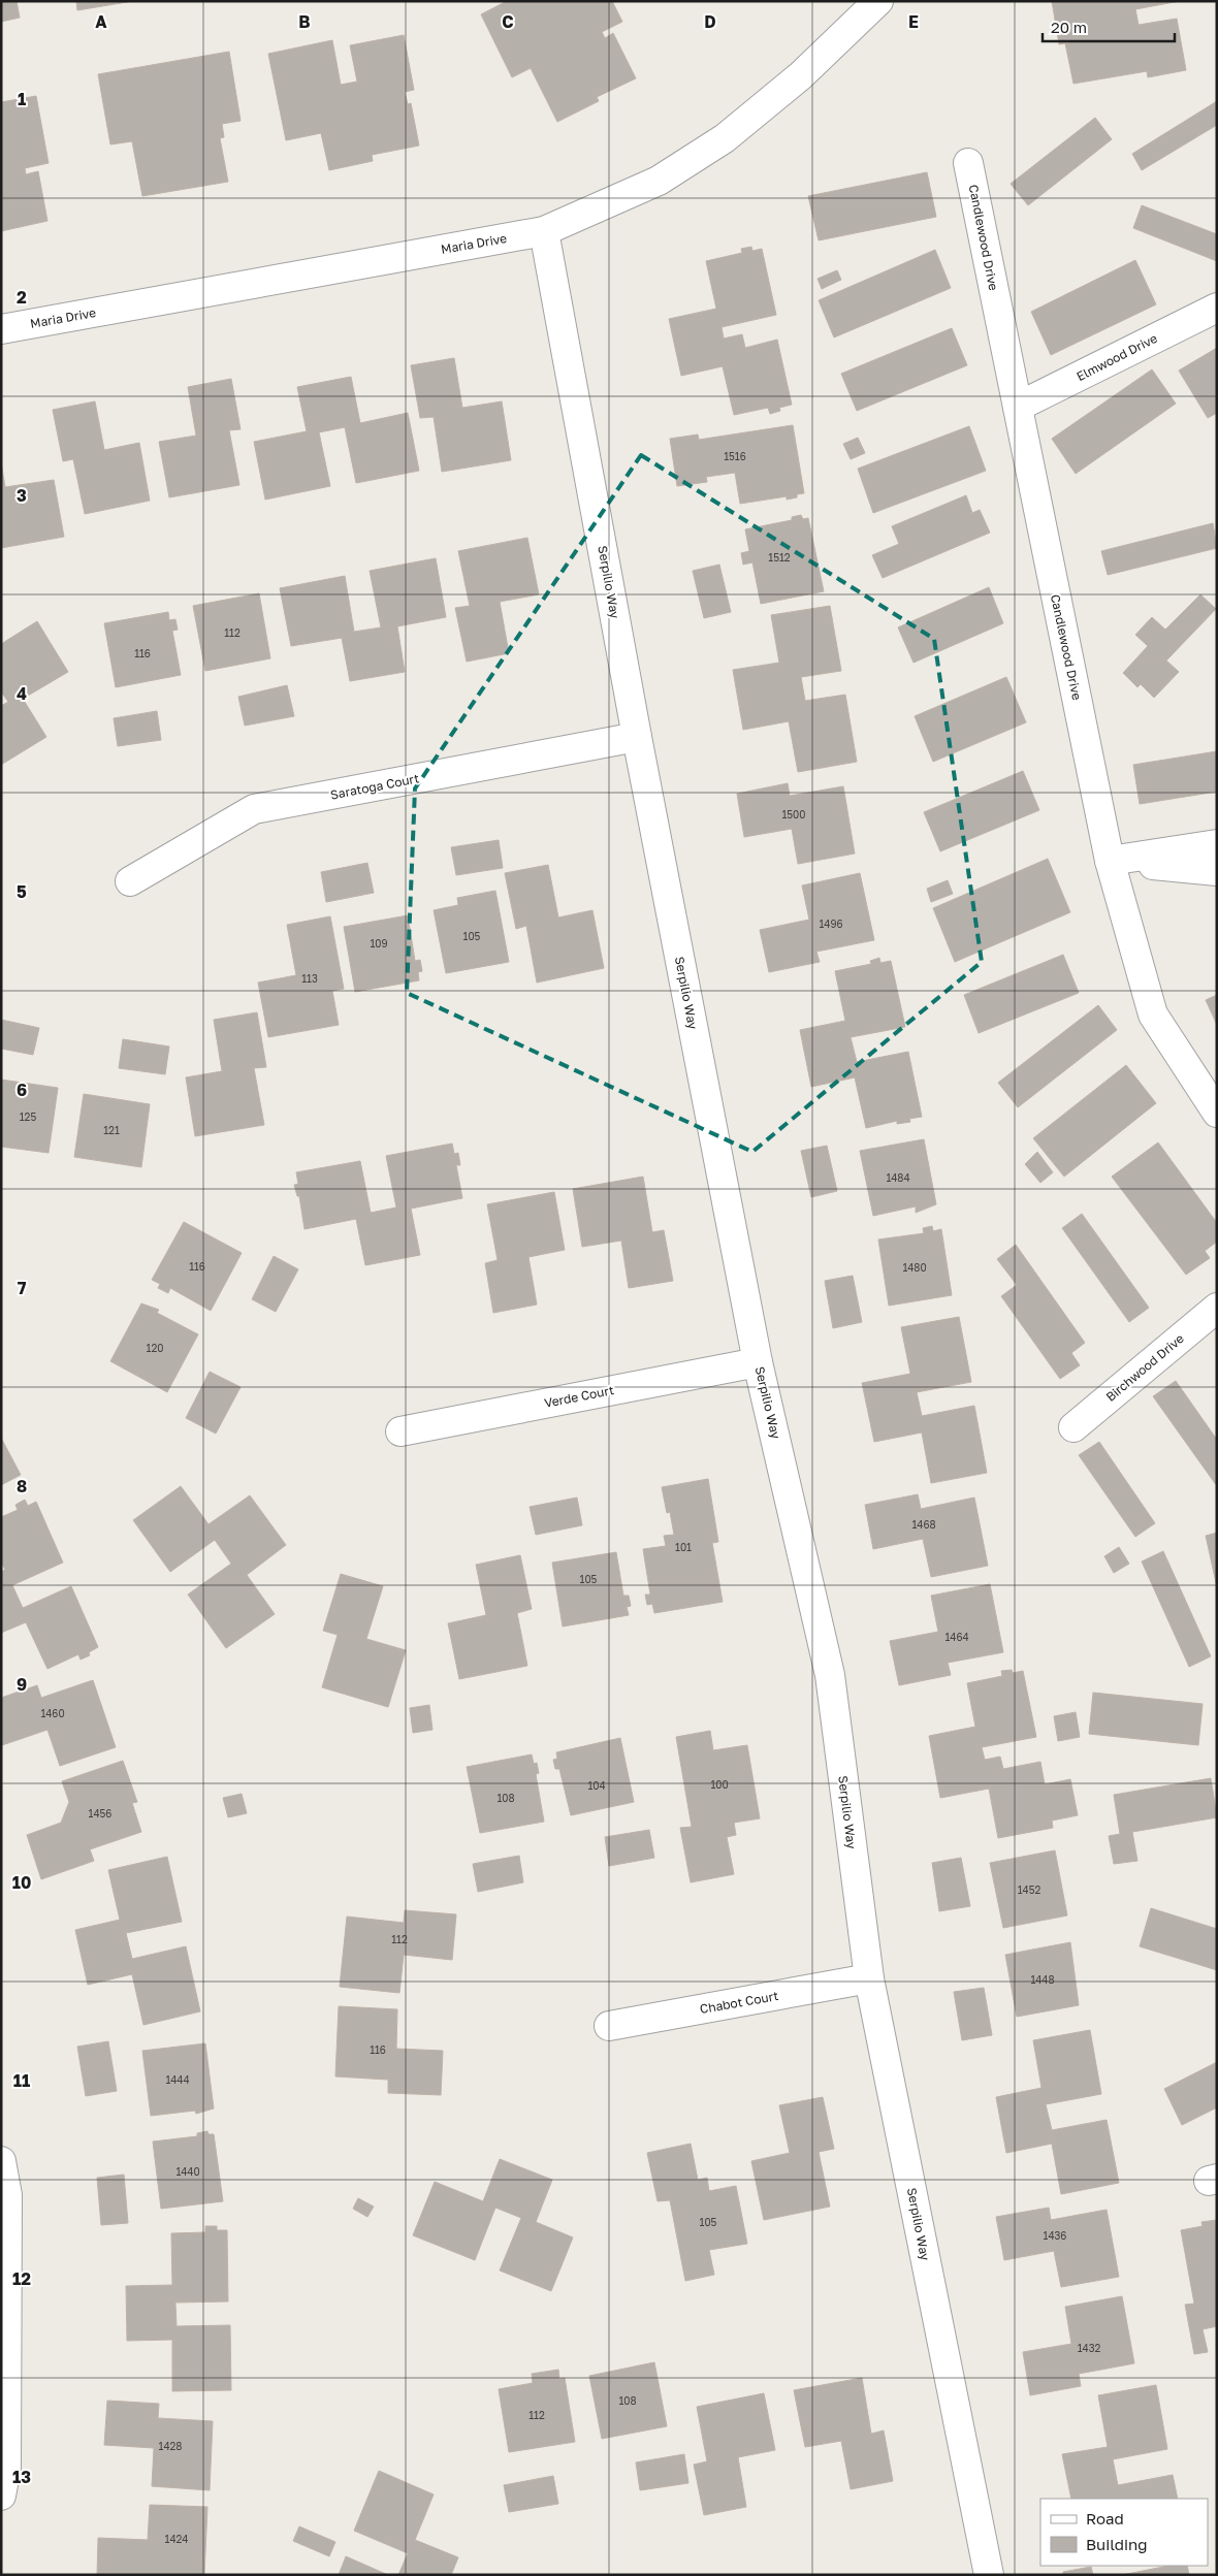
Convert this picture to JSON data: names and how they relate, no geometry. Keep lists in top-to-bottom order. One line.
{"streets":{"street":["Candlewood Drive","Maria Drive","Elmwood Drive","Serpilio Way","Saratoga Court","Birchwood Drive","Verde Court","Chabot Court"]},"crossings":[["Candlewood Drive","Elmwood Drive"],["Maria Drive","Serpilio Way"],["Serpilio Way","Saratoga Court"],["Serpilio Way","Verde Court"],["Serpilio Way","Chabot Court"]],"house_numbers":["1516","1512","112","116","1500","1496","105","109","113","125","121","1484","116","1480","120","1468","101","105","1464","1460","100","104","108","1456","1452","112","1448","116","1444","1440","105","1436","1432","108","112","1428","1424"],"legend":["Road","Building"],"scale_bar":"20 m","grid":{"columns":["A","B","C","D","E"],"rows":["1","2","3","4","5","6","7","8","9","10","11","12","13"]}}
